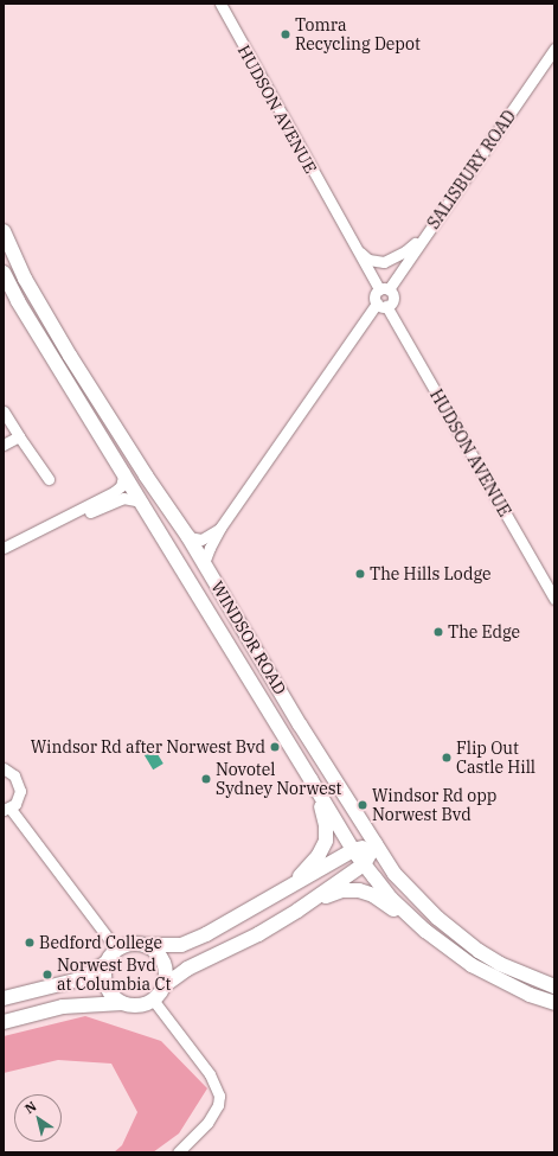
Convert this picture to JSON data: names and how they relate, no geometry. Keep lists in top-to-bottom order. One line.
{"streets":{"main road":["WINDSOR ROAD"],"street":["HUDSON AVENUE","SALISBURY ROAD"]},"crossings":[["HUDSON AVENUE","SALISBURY ROAD"]],"places":["Tomra Recycling Depot","The Hills Lodge","The Edge","Windsor Rd after Norwest Bvd","Flip Out Castle Hill","Novotel Sydney Norwest","Windsor Rd opp Norwest Bvd","Bedford College","Norwest Bvd at Columbia Ct"],"north":"top left"}
